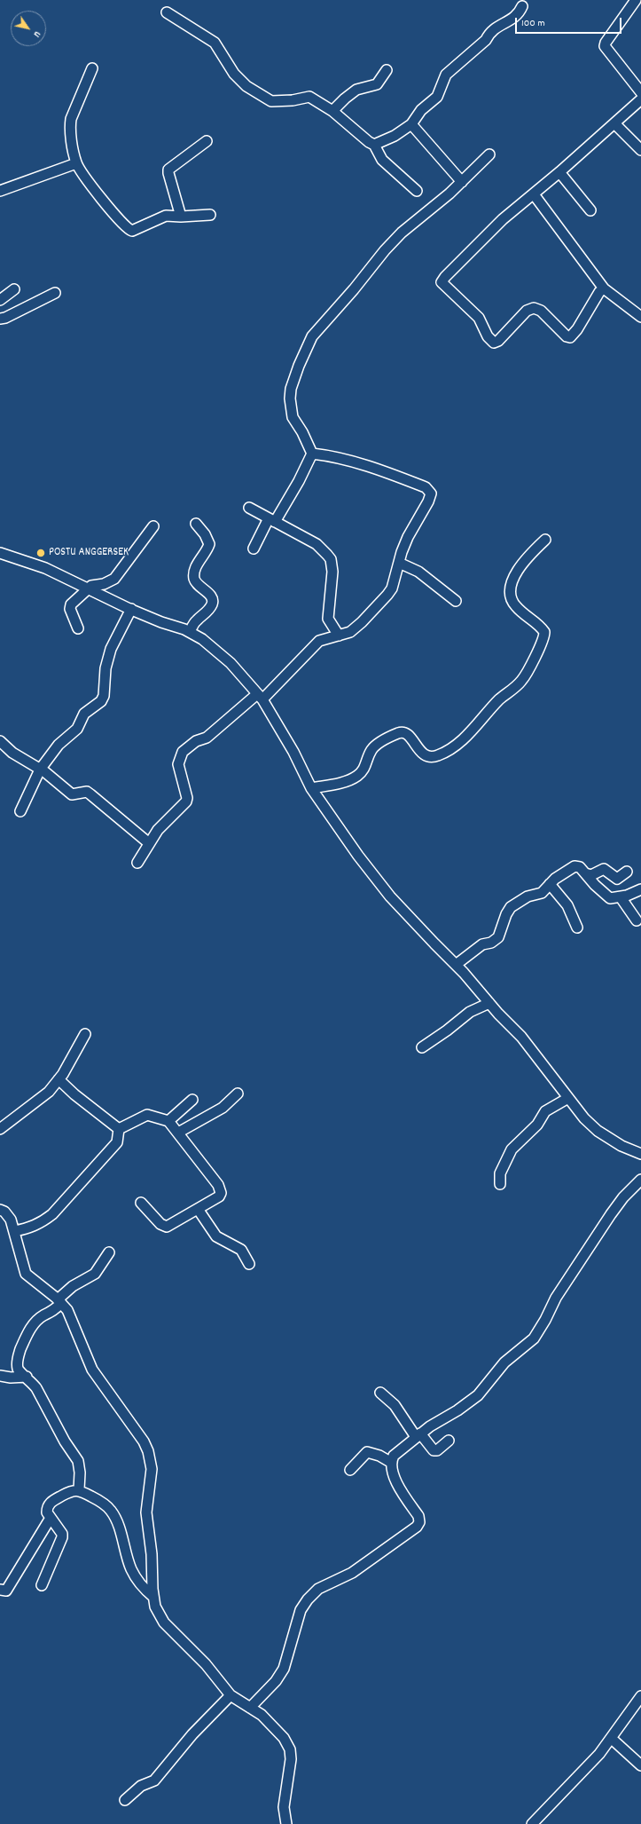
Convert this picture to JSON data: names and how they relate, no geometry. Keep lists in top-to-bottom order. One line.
{"places":["POSTU ANGGERSEK"],"scale_bar":"100 m","north":"bottom right"}
